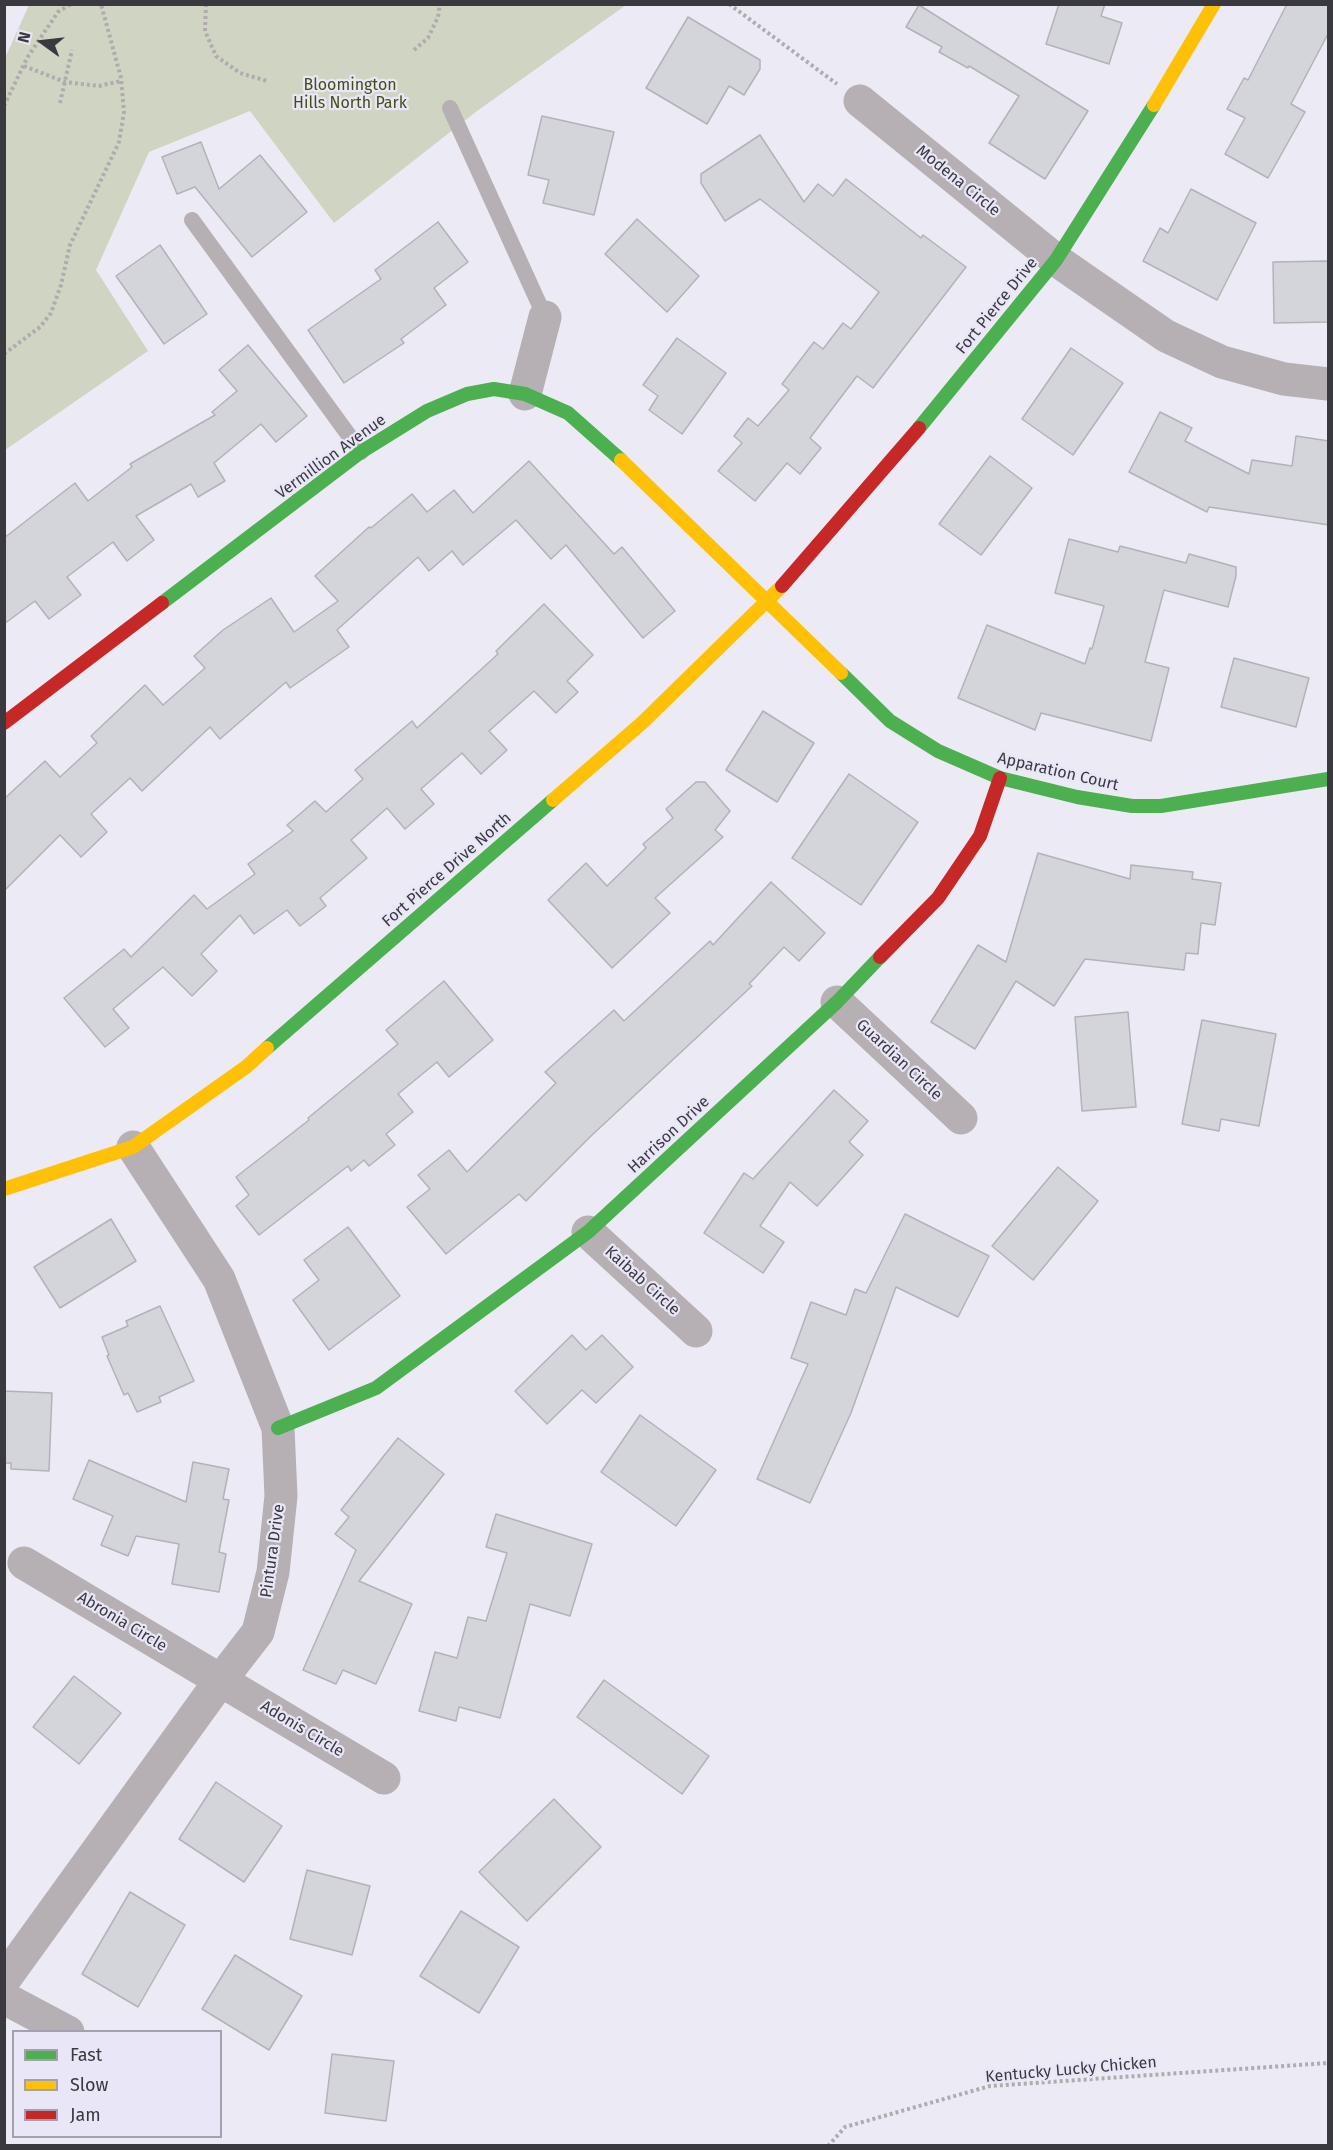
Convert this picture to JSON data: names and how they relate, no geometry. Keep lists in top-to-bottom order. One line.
{"streets":{"street":["Modena Circle","Fort Pierce Drive","Vermillion Avenue","Apparation Court","Fort Pierce Drive North","Guardian Circle","Harrison Drive","Kaibab Circle","Pintura Drive","Abronia Circle","Adonis Circle"],"path":["Kentucky Lucky Chicken"]},"crossings":[["Modena Circle","Fort Pierce Drive"],["Fort Pierce Drive","Vermillion Avenue"],["Fort Pierce Drive","Apparation Court"],["Fort Pierce Drive","Fort Pierce Drive North"],["Vermillion Avenue","Apparation Court"],["Vermillion Avenue","Fort Pierce Drive North"],["Apparation Court","Fort Pierce Drive North"],["Apparation Court","Harrison Drive"],["Fort Pierce Drive North","Pintura Drive"],["Guardian Circle","Harrison Drive"],["Harrison Drive","Kaibab Circle"],["Harrison Drive","Pintura Drive"],["Pintura Drive","Abronia Circle"],["Pintura Drive","Adonis Circle"],["Abronia Circle","Adonis Circle"]],"parks":["Bloomington Hills North Park"],"legend":["Fast","Slow","Jam"],"north":"left"}
